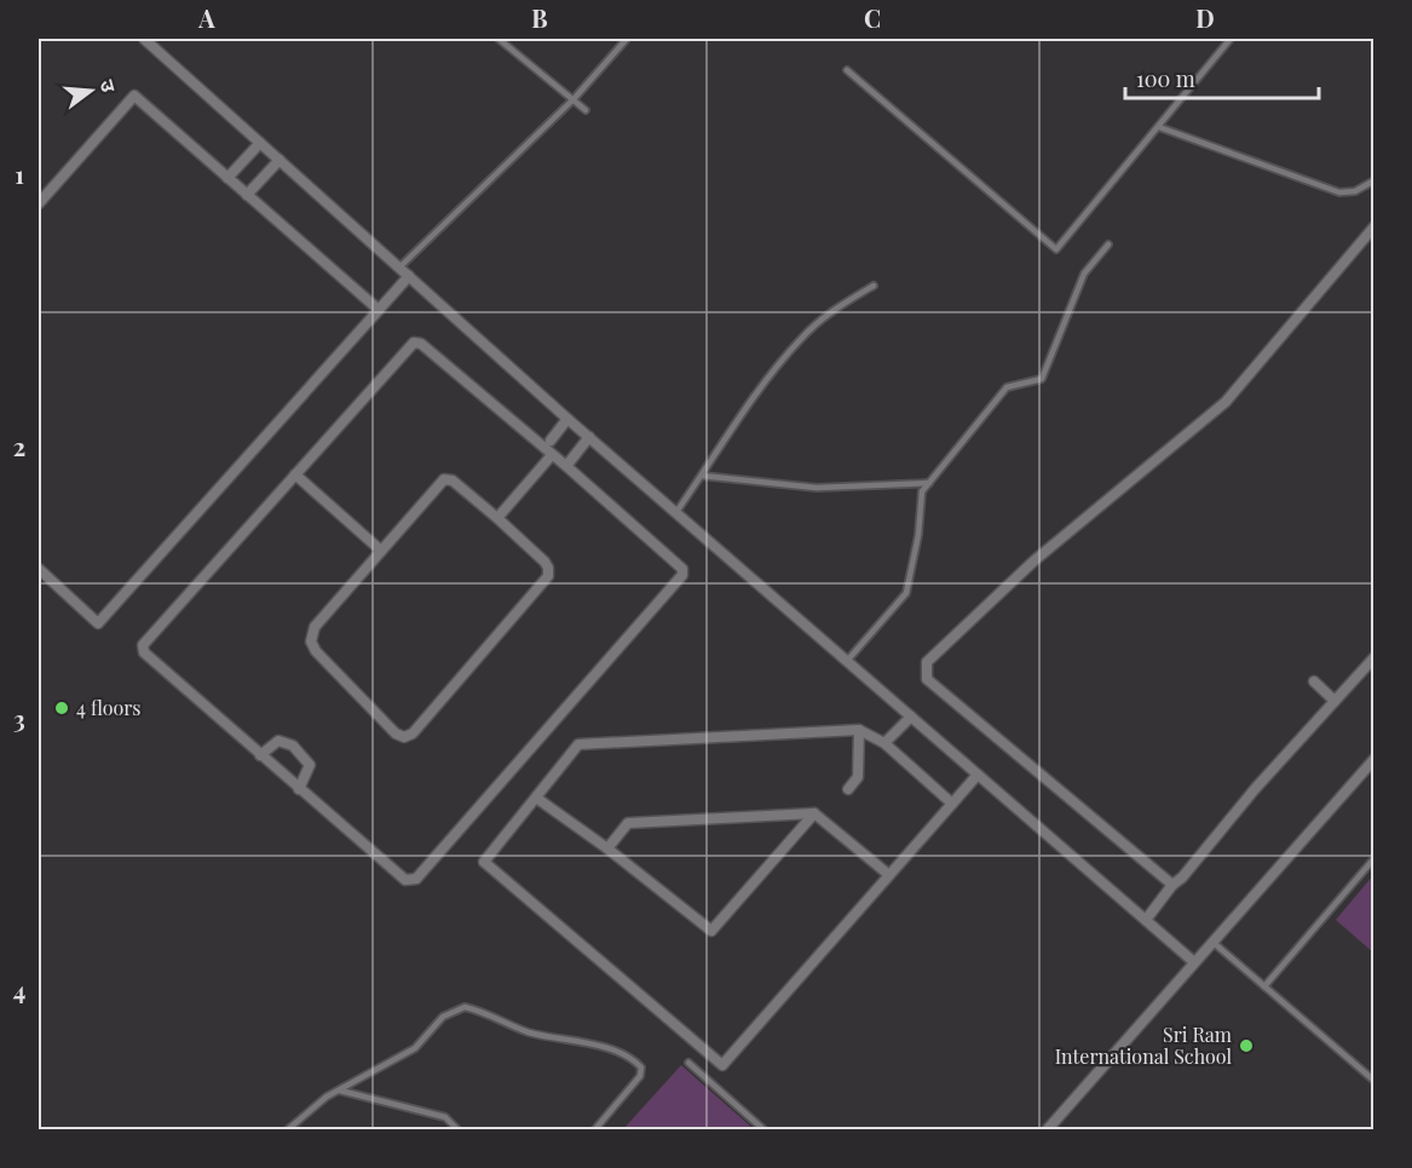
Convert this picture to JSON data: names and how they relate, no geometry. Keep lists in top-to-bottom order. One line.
{"places":["4 floors","Sri Ram International School"],"scale_bar":"100 m","north":"right","grid":{"columns":["A","B","C","D"],"rows":["1","2","3","4"]}}
